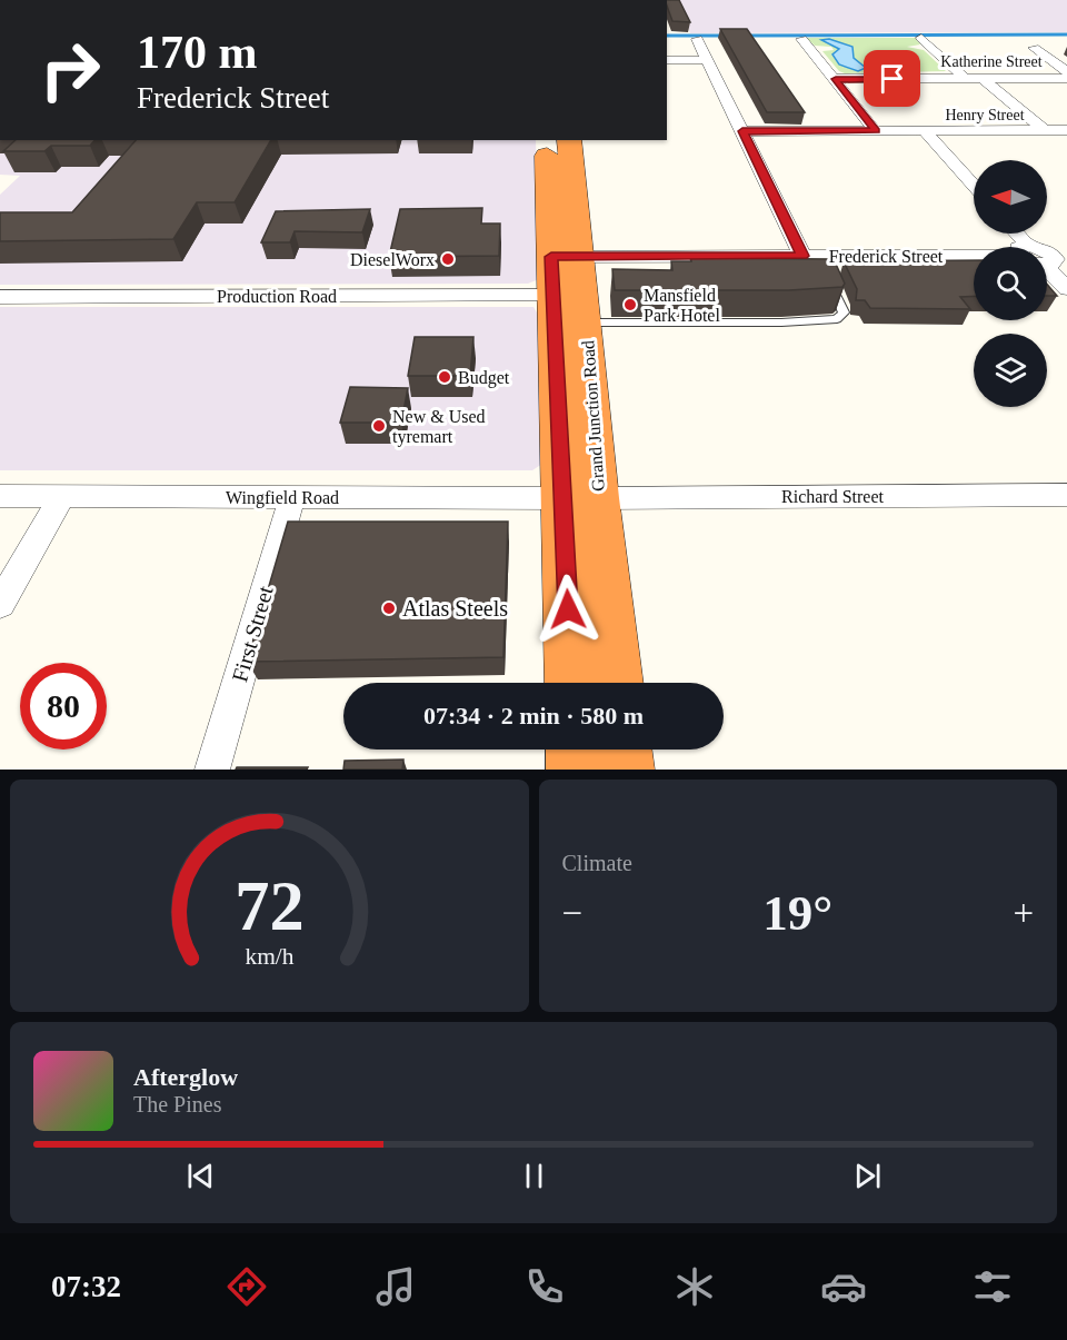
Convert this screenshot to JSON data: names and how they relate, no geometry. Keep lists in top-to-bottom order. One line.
{"streets":{"highway":["Grand Junction Road"],"street":["Katherine Street","Henry Street","Frederick Street","Production Road","Richard Street","Wingfield Road","First Street"]},"crossings":[["Frederick Street","Grand Junction Road"],["Production Road","Grand Junction Road"],["Grand Junction Road","Richard Street"],["Grand Junction Road","Wingfield Road"],["Richard Street","Wingfield Road"],["Wingfield Road","First Street"]],"places":["DieselWorx","Mansfield Park Hotel","Budget","New & Used tyremart","Atlas Steels"],"north":"left","page":{"turn":["170 m","Frederick Street"],"limit":"80","trip":"07:34 · 2 min · 580 m","tile":"Climate","heat":["−","19°","+"],"song":["Afterglow","The Pines"],"tabs":"07:32","gauge":["72","km/h"]}}
